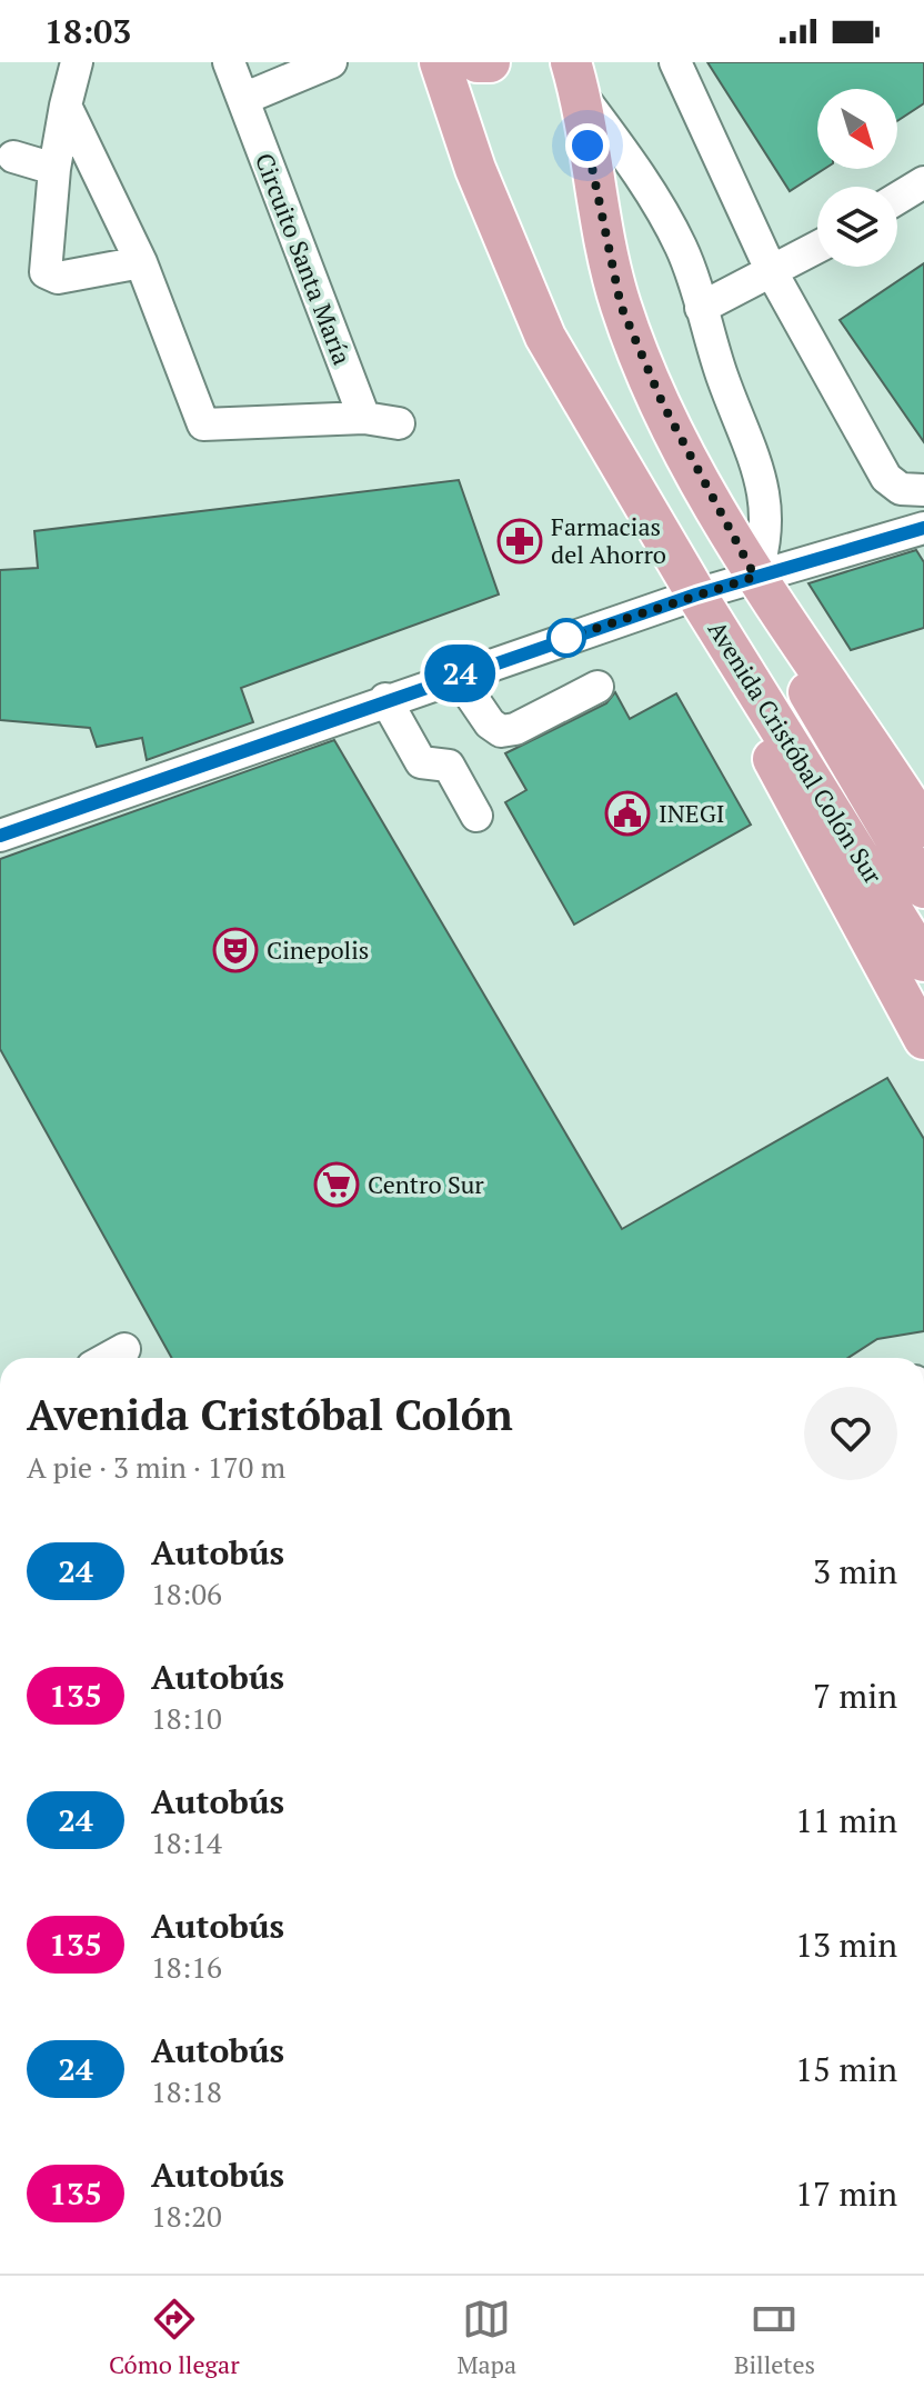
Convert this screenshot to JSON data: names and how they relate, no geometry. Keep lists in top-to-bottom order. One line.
{"streets":{"main road":["Avenida Cristóbal Colón Sur"],"street":["Circuito Santa María"]},"places":{"pharmacy":["Farmacias del Ahorro"],"public building":["INEGI"],"theatre":["Cinepolis"],"supermarket":["Centro Sur"]},"lines":["bus line 24"],"north":"bottom right","page":{"status":"18:03","on_map":"24","heading":["Avenida Cristóbal Colón","A pie · 3 min · 170 m"],"list":[{"mark":"24","name":"Autobús","note":"18:06","value":"3 min"},{"mark":"135","name":"Autobús","note":"18:10","value":"7 min"},{"mark":"24","name":"Autobús","note":"18:14","value":"11 min"},{"mark":"135","name":"Autobús","note":"18:16","value":"13 min"},{"mark":"24","name":"Autobús","note":"18:18","value":"15 min"},{"mark":"135","name":"Autobús","note":"18:20","value":"17 min"}],"tabs":["Cómo llegar","Mapa","Billetes"]}}
